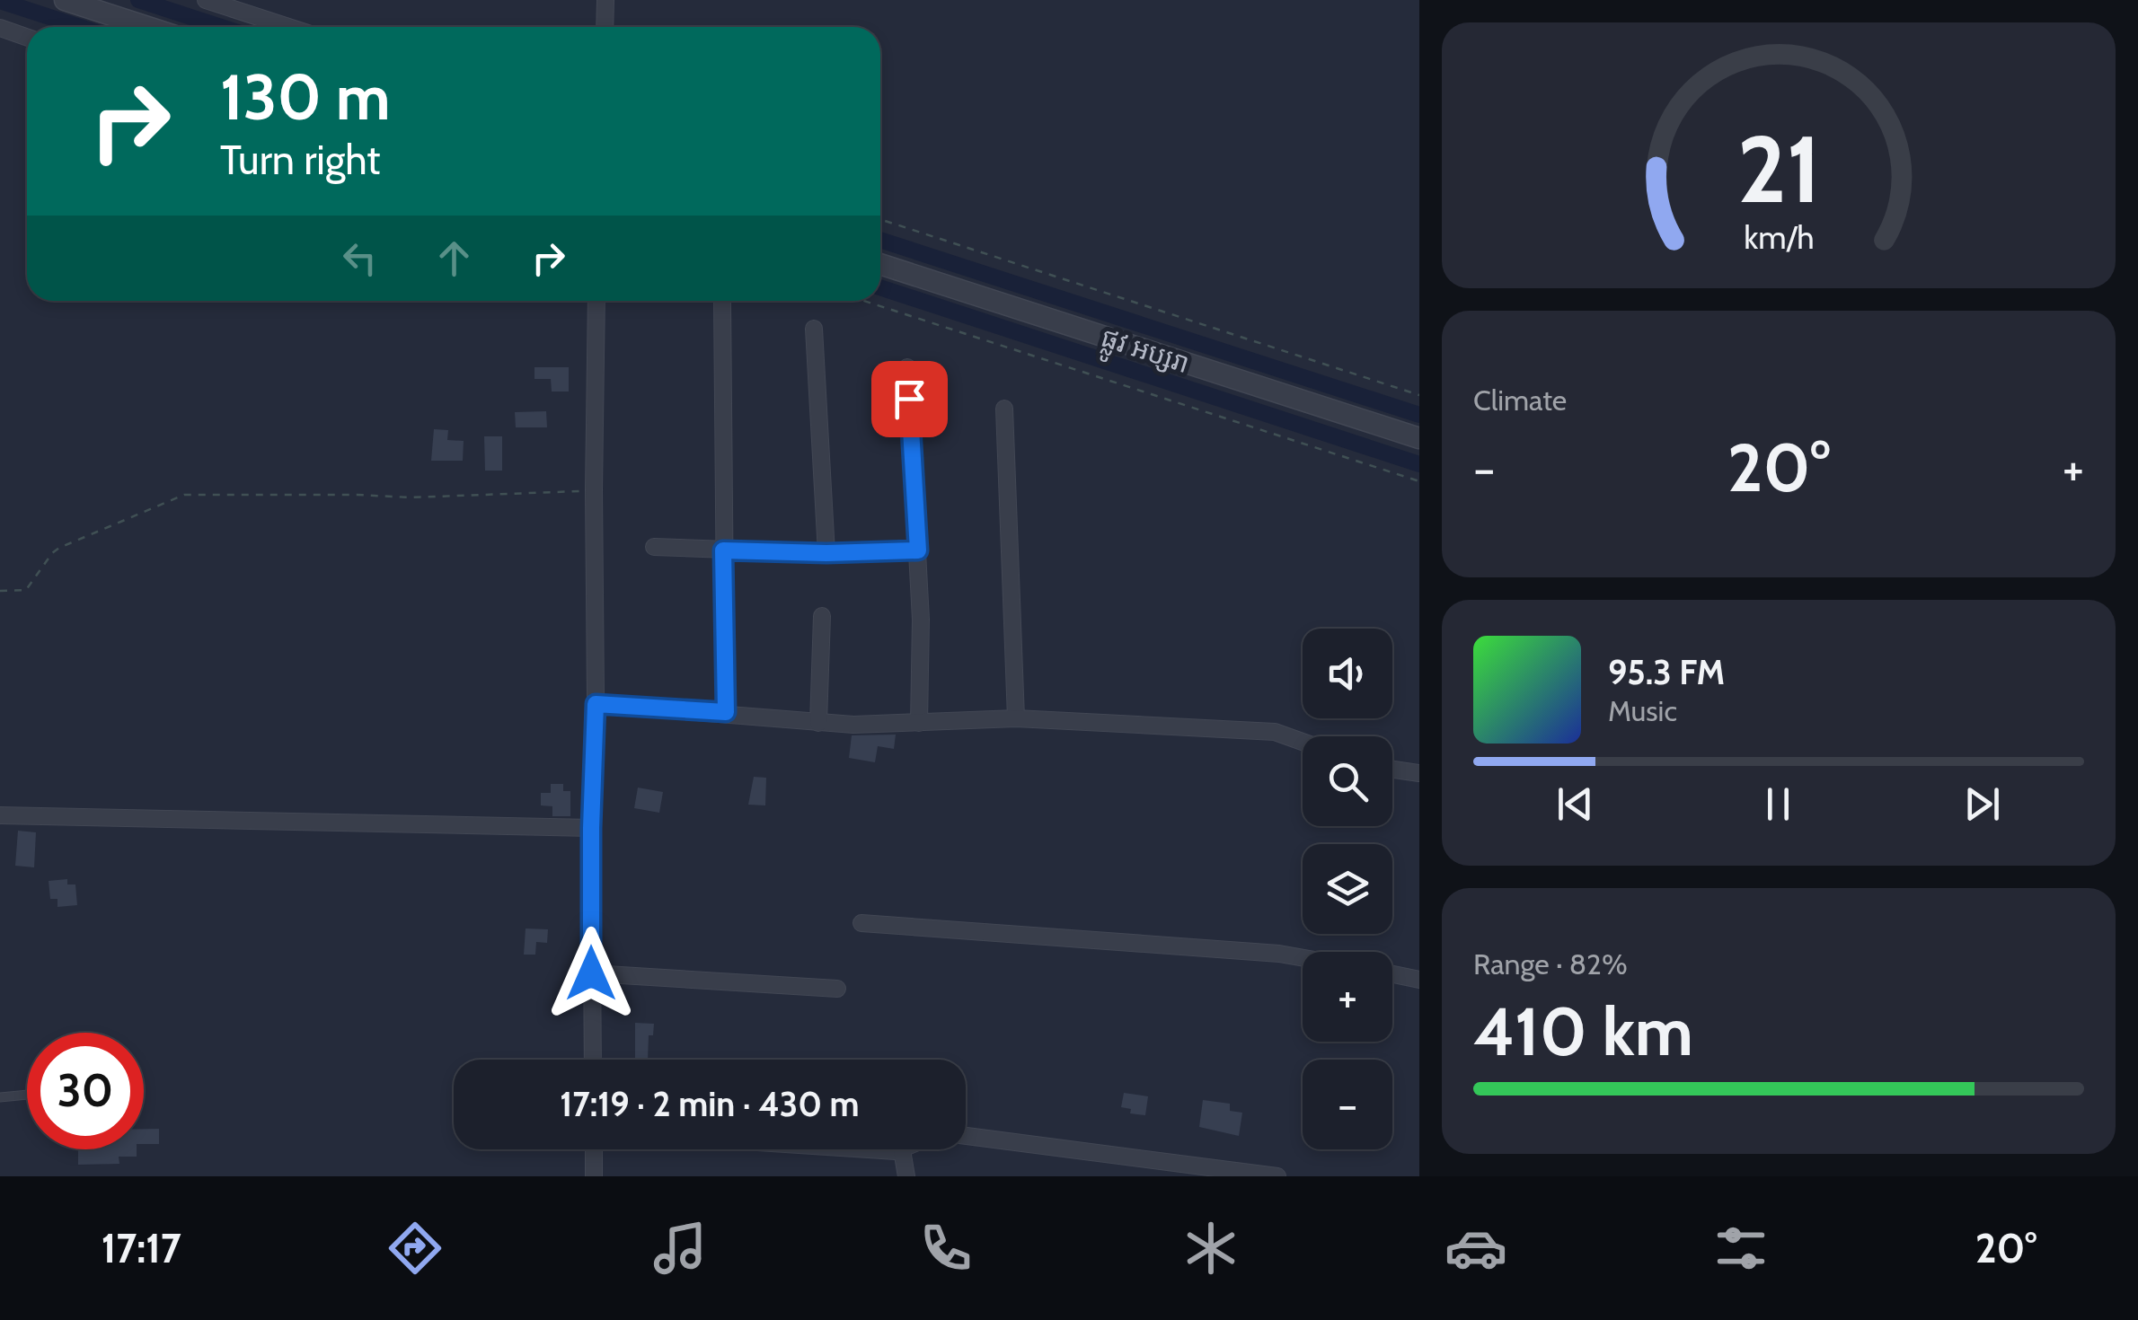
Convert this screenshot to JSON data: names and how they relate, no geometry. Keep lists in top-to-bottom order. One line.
{"streets":{"street":["ផ្លូវ អប្សរា"]},"page":{"turn":["130 m","Turn right"],"tile":["Climate",["Range · 82%","410 km"]],"heat":["−","20°","+"],"map_buttons":["+","−"],"song":["95.3 FM","Music"],"limit":"30","trip":"17:19 · 2 min · 430 m","tabs":["17:17","20°"],"gauge":["21","km/h"]}}
